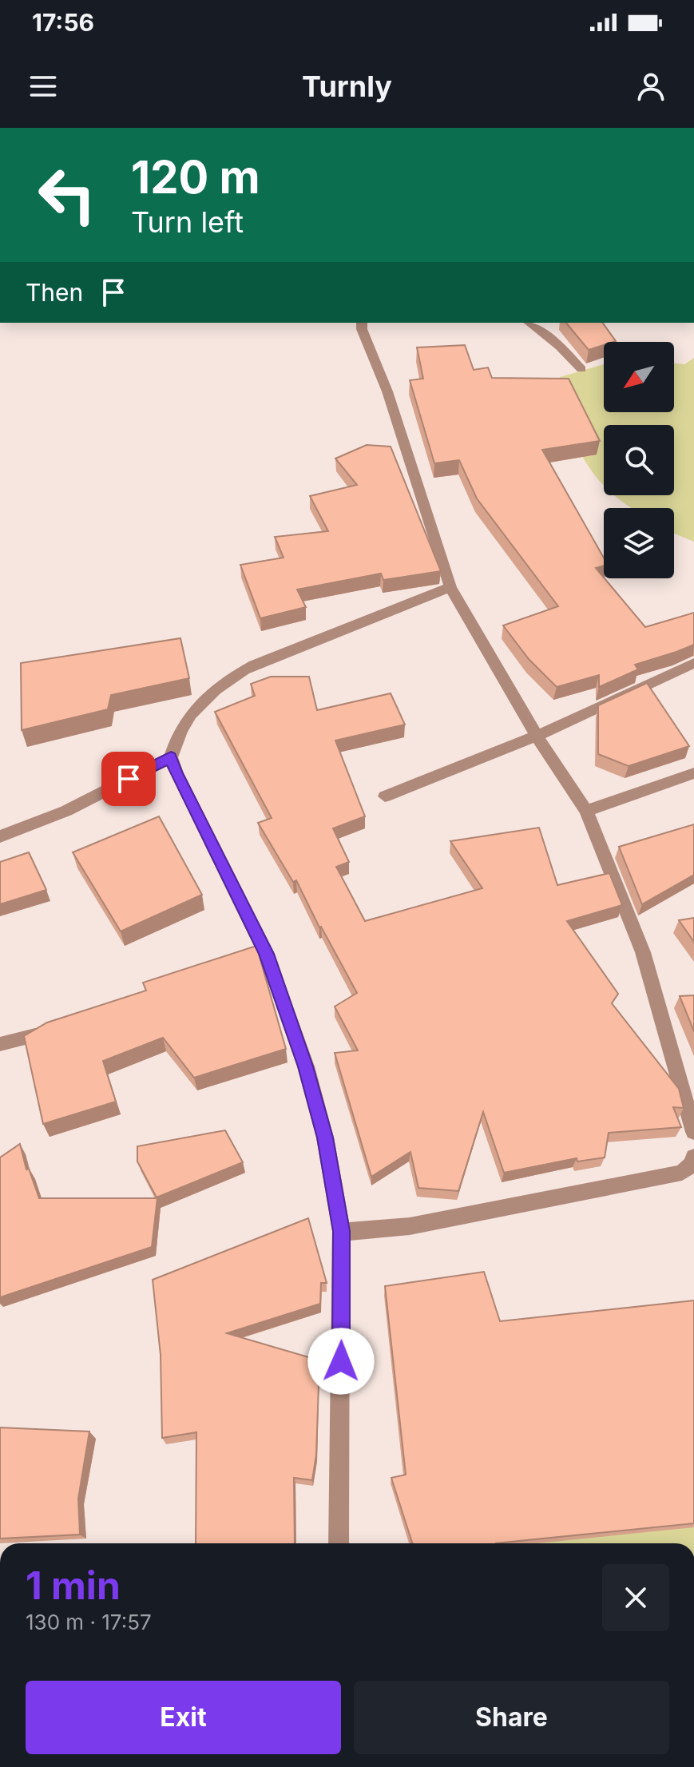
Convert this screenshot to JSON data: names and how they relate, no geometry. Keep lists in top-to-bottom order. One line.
{"north":"bottom left","page":{"status":"17:56","header":"Turnly","turn":["120 m","Turn left"],"then":"Then","heading":["1 min","130 m · 17:57"],"buttons":["Exit","Share"]}}
